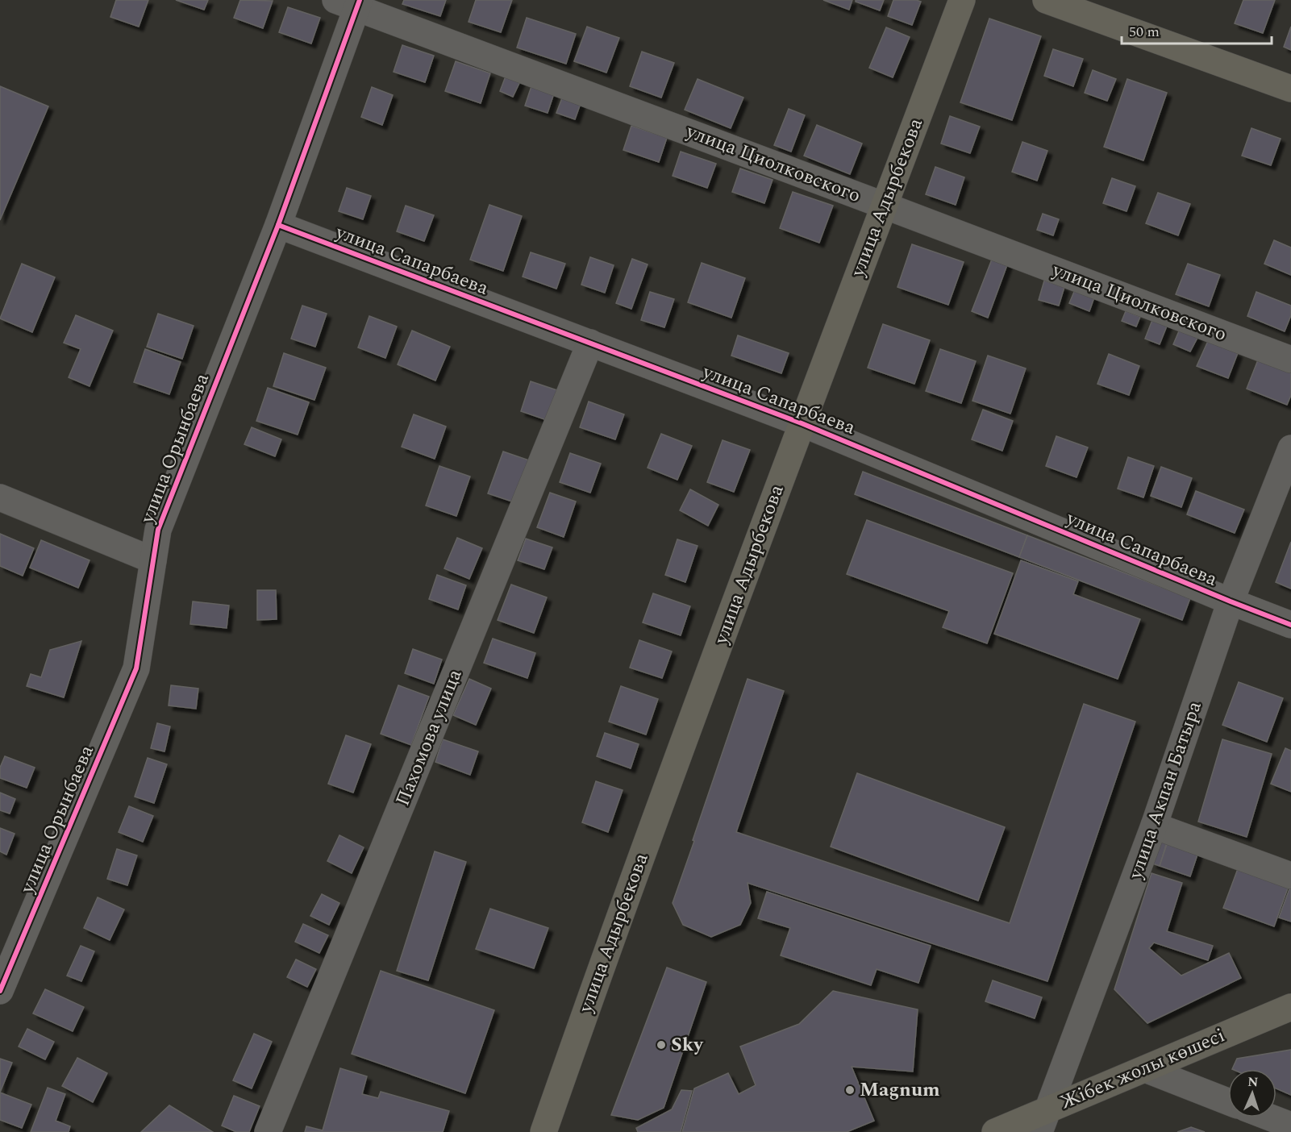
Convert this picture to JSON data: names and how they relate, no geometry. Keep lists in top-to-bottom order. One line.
{"streets":{"main road":["улица Адырбекова","Жібек жолы көшесі"],"street":["улица Циолковского","улица Сапарбаева","улица Орынбаева","Пахомова улица","улица Акпан Батыра"]},"crossings":[["улица Циолковского","улица Адырбекова"],["улица Циолковского","улица Орынбаева"],["улица Адырбекова","улица Сапарбаева"],["улица Сапарбаева","улица Орынбаева"],["улица Сапарбаева","Пахомова улица"],["улица Сапарбаева","улица Акпан Батыра"],["улица Акпан Батыра","Жібек жолы көшесі"]],"places":["Sky","Magnum"],"scale_bar":"50 m","north":"top"}
